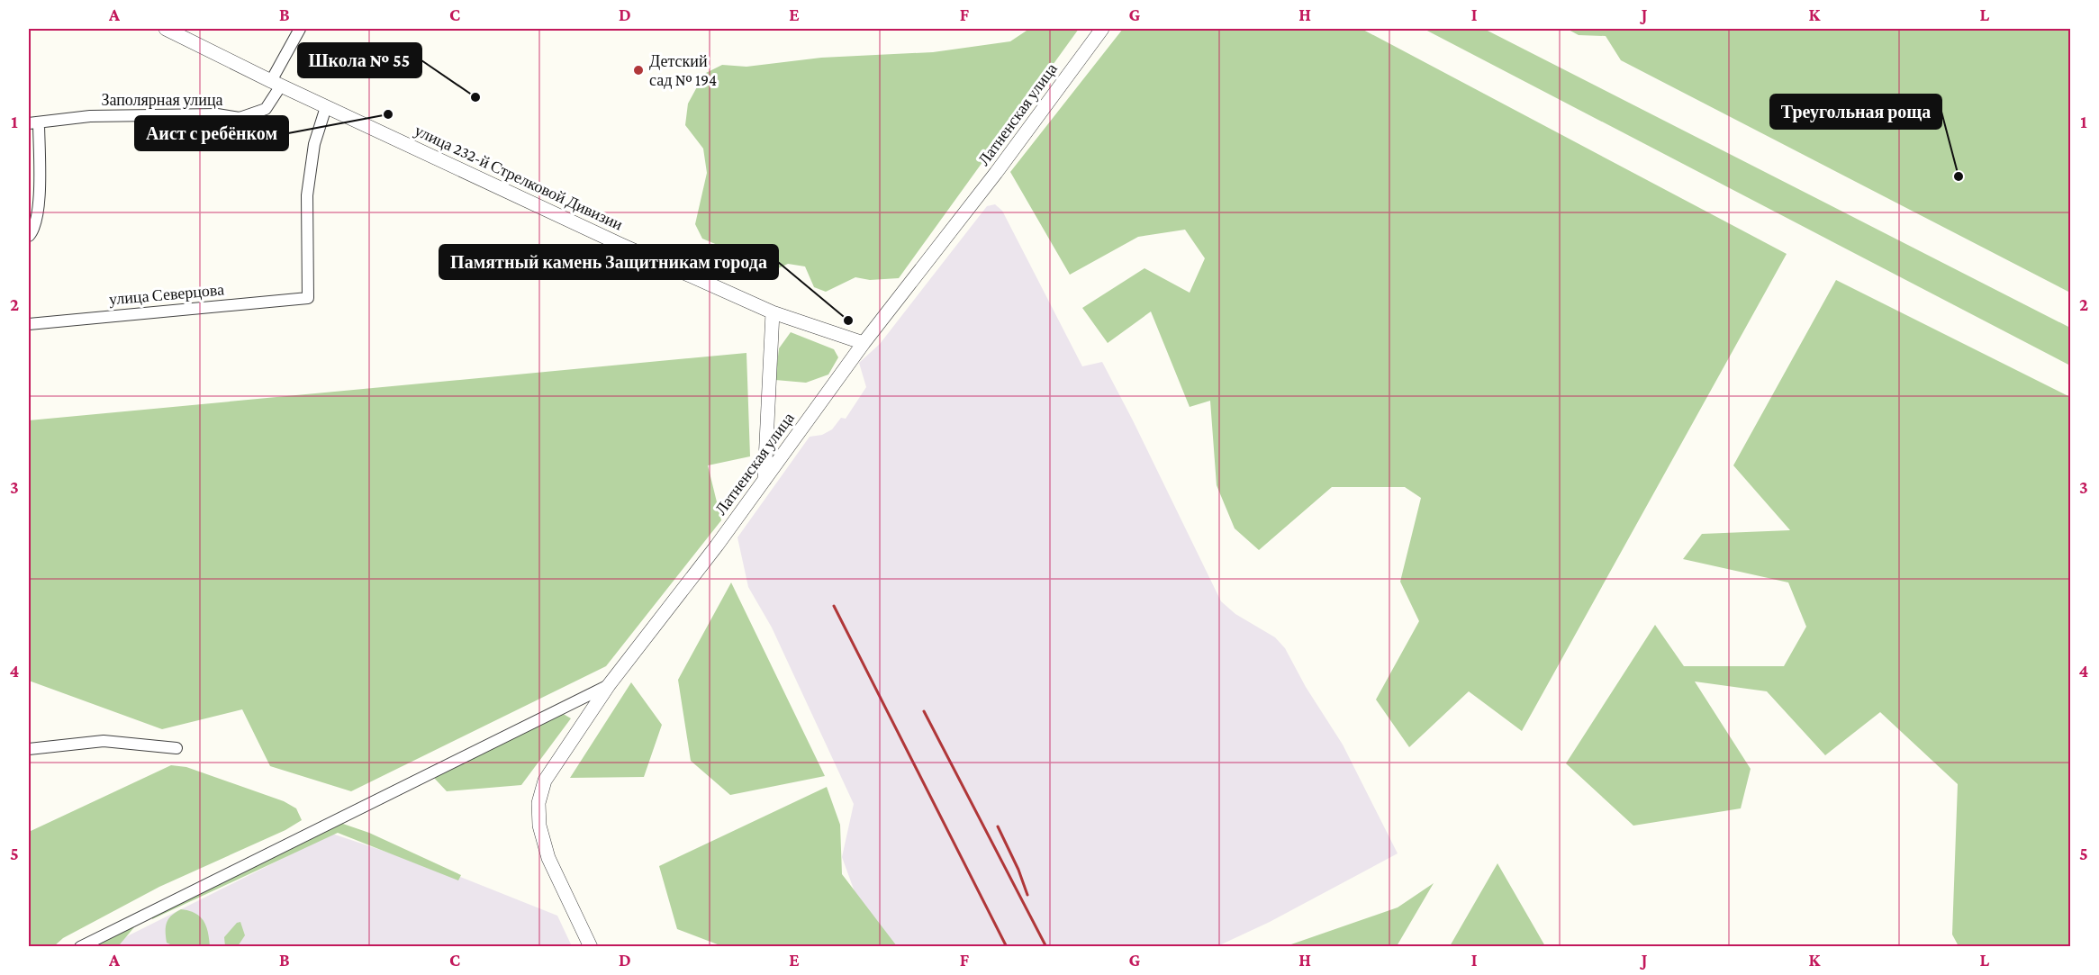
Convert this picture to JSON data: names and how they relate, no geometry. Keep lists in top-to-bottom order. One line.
{"streets":{"street":["Заполярная улица","Латненская улица","улица 232-й Стрелковой Дивизии","улица Северцова"]},"crossings":[["Заполярная улица","улица 232-й Стрелковой Дивизии"],["Латненская улица","улица 232-й Стрелковой Дивизии"],["улица 232-й Стрелковой Дивизии","улица Северцова"]],"places":["Детский сад № 194","Школа № 55","Аист с ребёнком","Треугольная роща","Памятный камень Защитникам города"],"grid":{"columns":["A","B","C","D","E","F","G","H","I","J","K","L"],"rows":["1","2","3","4","5"]}}
